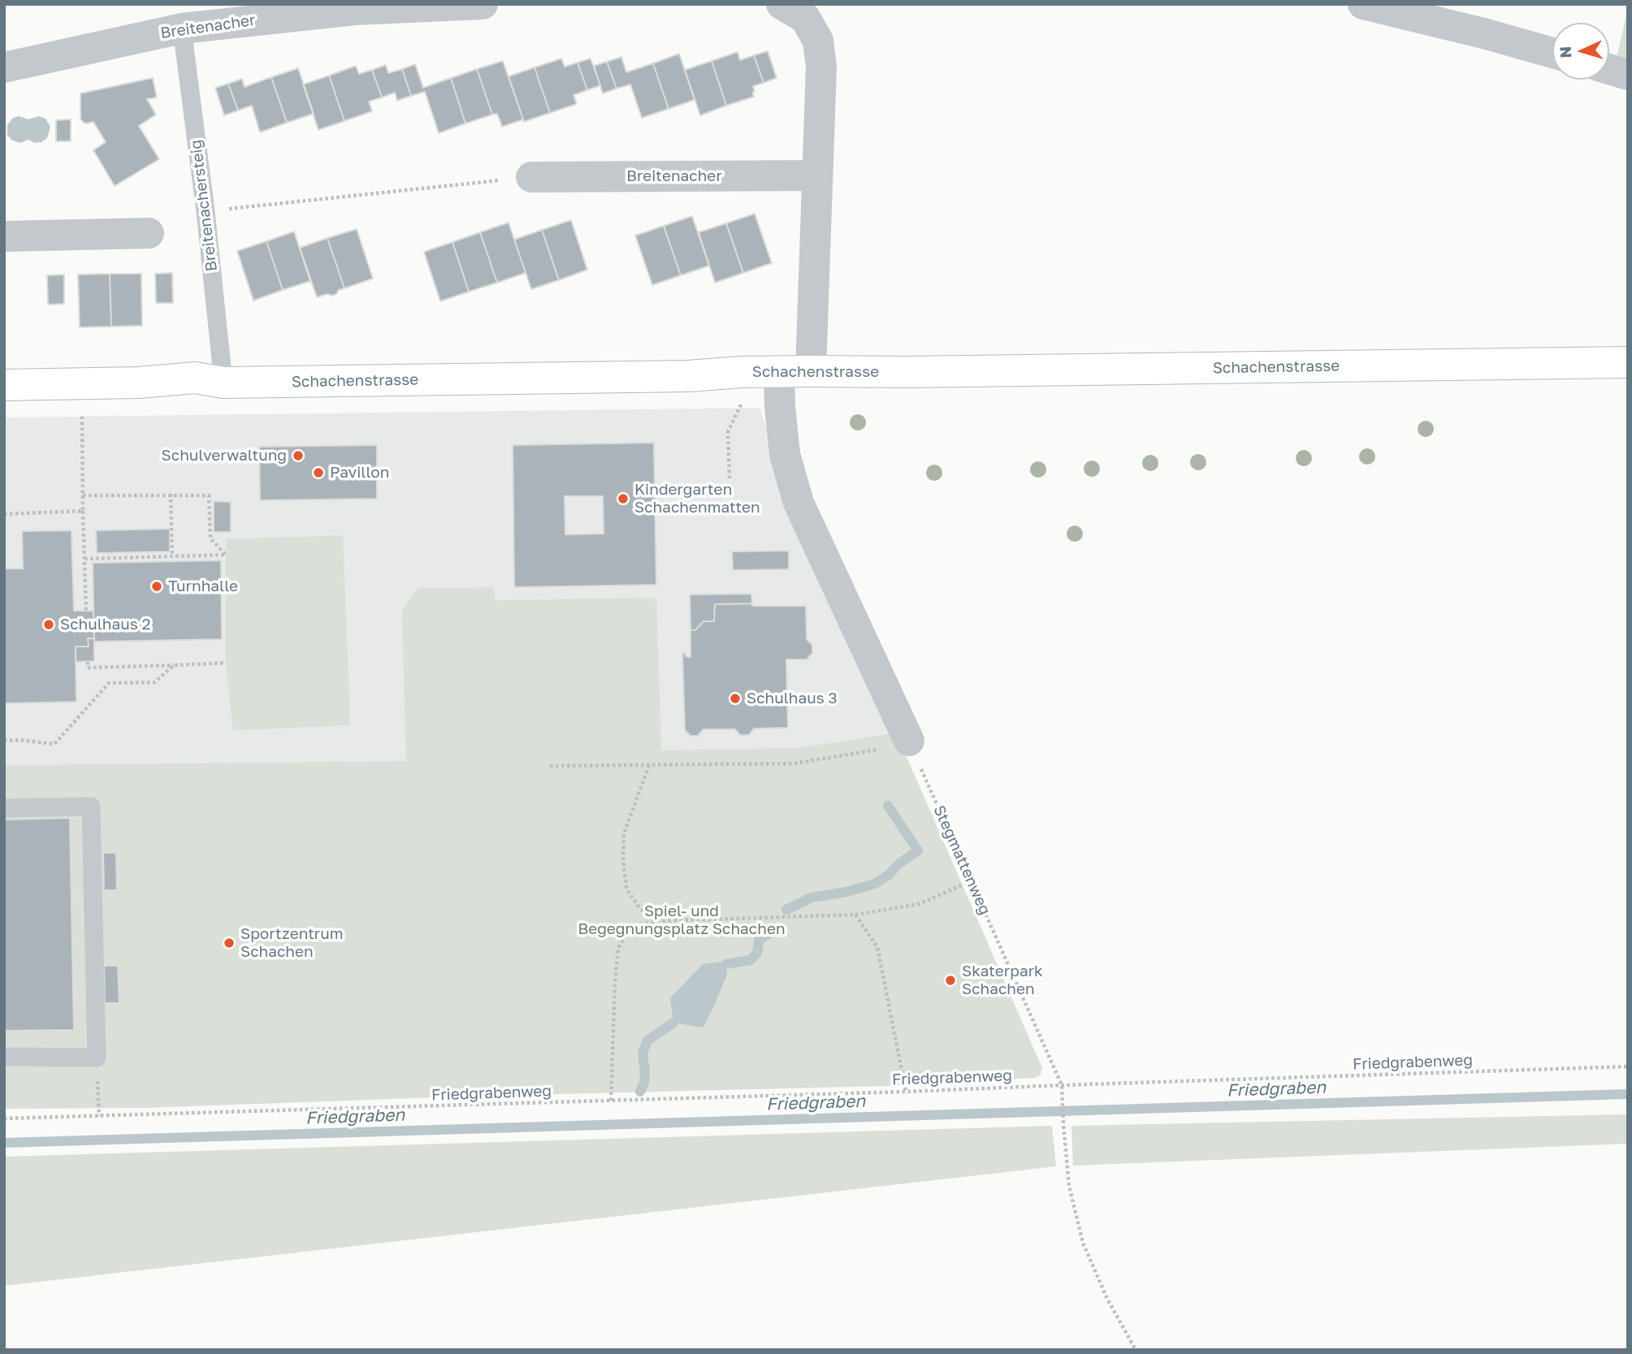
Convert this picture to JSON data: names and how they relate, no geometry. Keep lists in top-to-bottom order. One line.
{"streets":{"street":["Breitenacher","Schachenstrasse"],"lane":["Breitenachersteig"],"path":["Stegmattenweg","Friedgrabenweg"]},"crossings":[["Breitenacher","Breitenachersteig"],["Breitenachersteig","Schachenstrasse"],["Stegmattenweg","Friedgrabenweg"]],"water":["Friedgraben"],"parks":["Spiel- und Begegnungsplatz Schachen"],"places":["Schulverwaltung","Pavillon","Kindergarten Schachenmatten","Turnhalle","Schulhaus 2","Schulhaus 3","Sportzentrum Schachen","Skaterpark Schachen"],"north":"left"}
